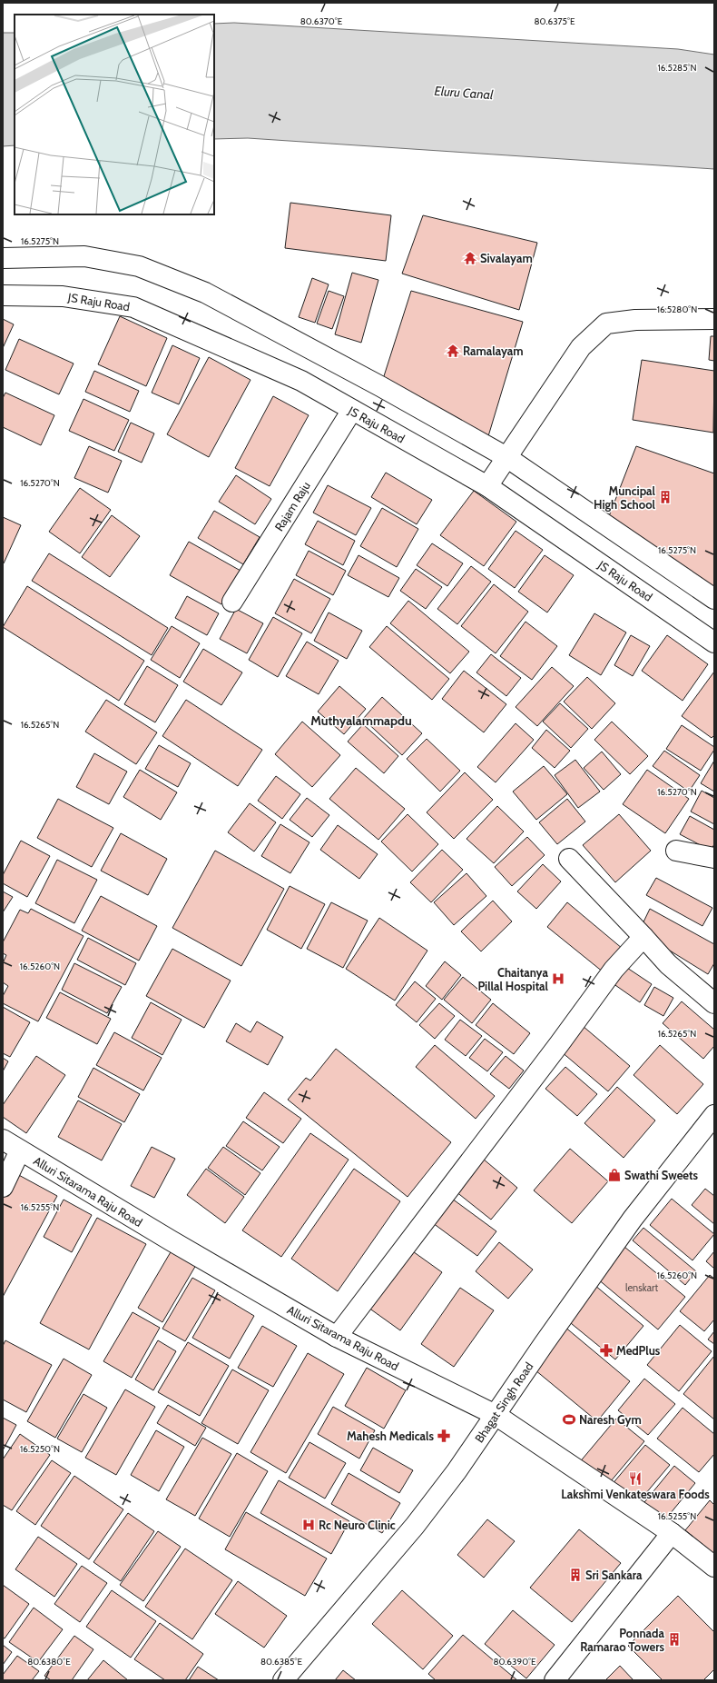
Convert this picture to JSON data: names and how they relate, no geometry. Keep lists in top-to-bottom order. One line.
{"streets":{"street":["JS Raju Road","Rajam Raju","Alluri Sitarama Raju Road","Bhagat Singh Road"]},"crossings":[["JS Raju Road","Rajam Raju"],["Alluri Sitarama Raju Road","Bhagat Singh Road"]],"districts":["Muthyalammapdu"],"water":["Eluru Canal"],"places":{"temple":["Sivalayam","Ramalayam"],"building":["Muncipal High School","Sri Sankara","Ponnada Ramarao Towers"],"hospital":["Chaitanya Pillal Hospital","Rc Neuro Clinic"],"shop":["Swathi Sweets"],"pharmacy":["MedPlus","Mahesh Medicals"],"sports":["Naresh Gym"],"restaurant":["Lakshmi Venkateswara Foods"]},"house_numbers":["lenskart"],"coordinates":["80.6375°E","80.6370°E","16.5285°N","16.5275°N","16.5280°N","16.5270°N","16.5265°N","16.5260°N","16.5255°N","16.5250°N","80.6380°E","80.6385°E","80.6390°E"]}
